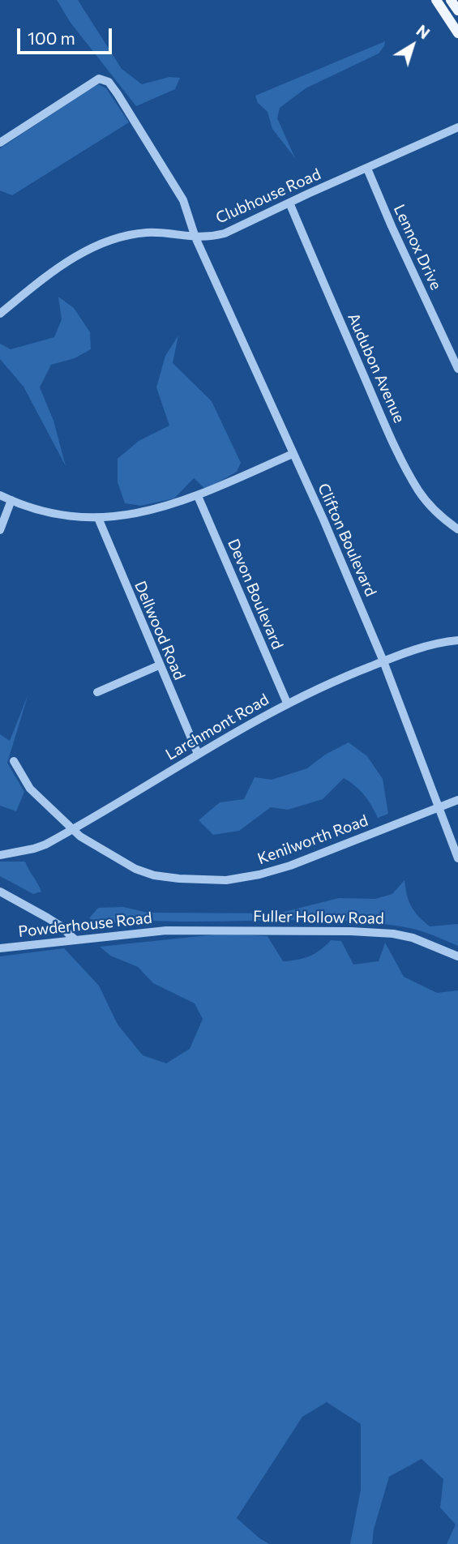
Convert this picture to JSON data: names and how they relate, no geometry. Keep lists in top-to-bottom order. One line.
{"streets":{"street":["Clubhouse Road","Lennox Drive","Audubon Avenue","Clifton Boulevard","Devon Boulevard","Dellwood Road","Larchmont Road","Kenilworth Road","Fuller Hollow Road","Powderhouse Road"]},"crossings":[["Clubhouse Road","Lennox Drive"],["Clubhouse Road","Audubon Avenue"],["Clubhouse Road","Clifton Boulevard"],["Clifton Boulevard","Larchmont Road"],["Clifton Boulevard","Kenilworth Road"],["Devon Boulevard","Larchmont Road"],["Dellwood Road","Larchmont Road"],["Larchmont Road","Kenilworth Road"],["Fuller Hollow Road","Powderhouse Road"]],"scale_bar":"100 m","north":"top right"}
